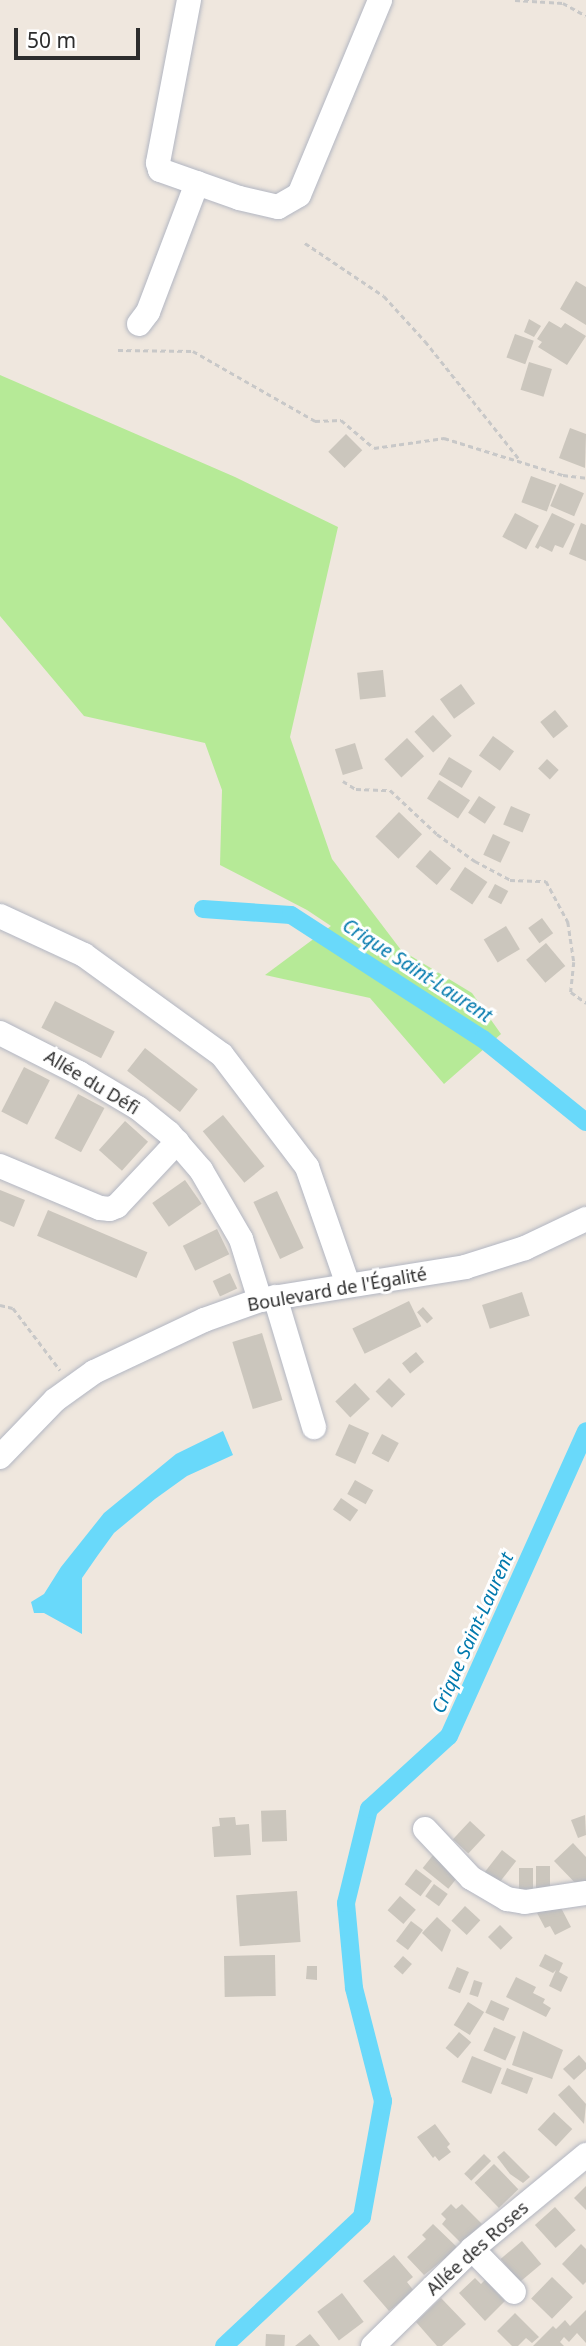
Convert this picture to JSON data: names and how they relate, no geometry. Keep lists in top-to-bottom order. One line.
{"streets":{"street":["Allée du Défi","Boulevard de l'Égalité","Allée des Roses"]},"crossings":[["Allée du Défi","Boulevard de l'Égalité"]],"water":["Crique Saint-Laurent"],"scale_bar":"50 m"}
